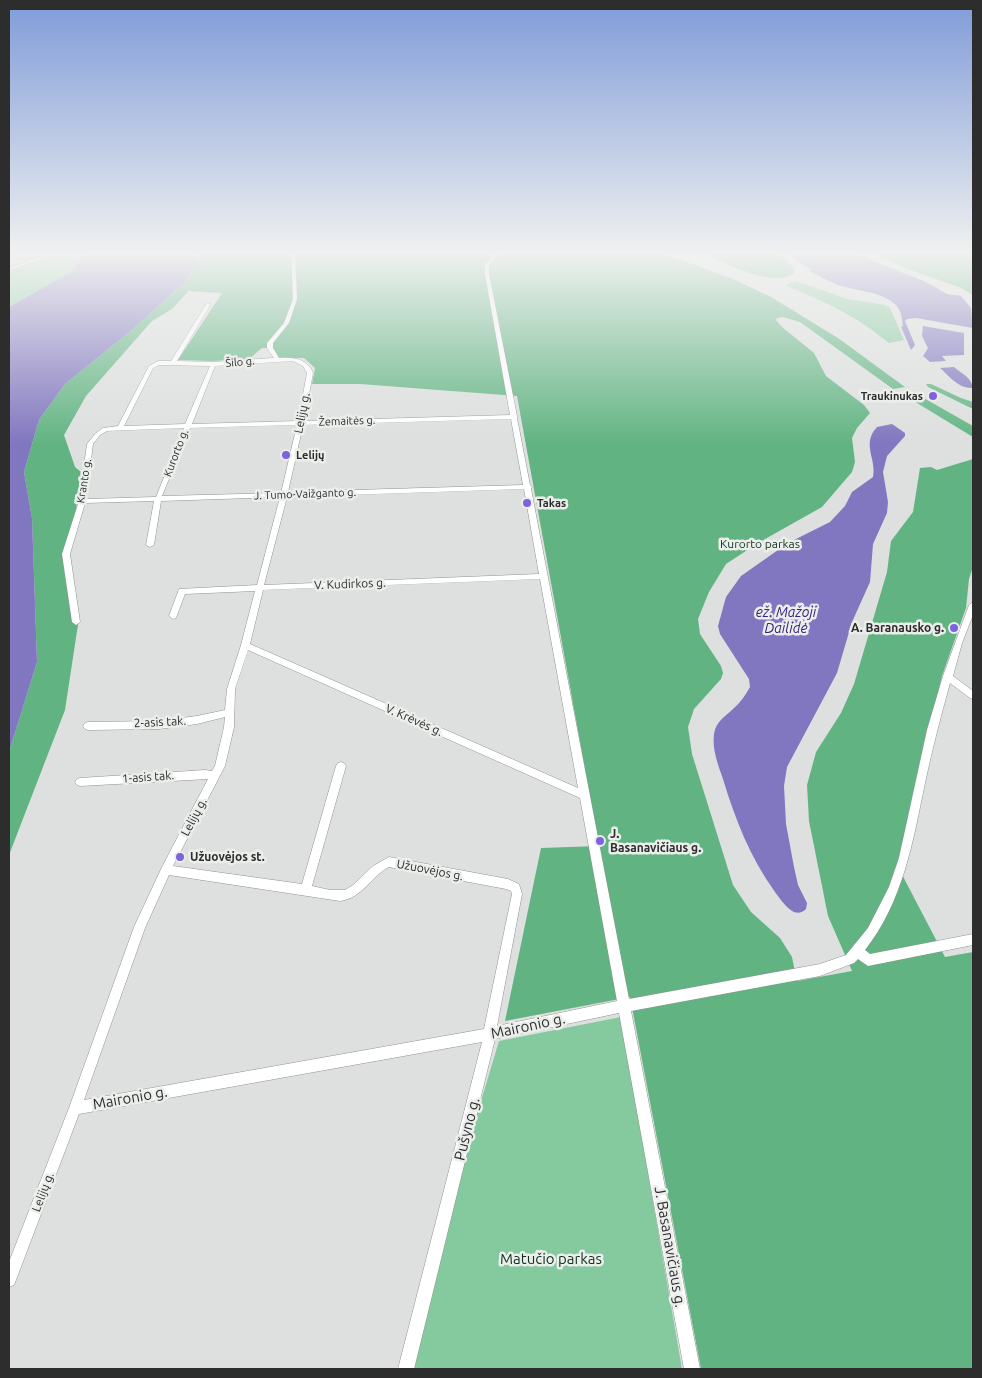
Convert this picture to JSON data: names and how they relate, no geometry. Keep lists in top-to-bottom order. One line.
{"streets":{"street":["Šilo g.","Lelijų g.","Žemaitės g.","Kurorto g.","Kranto g.","J. Tumo-Vaižganto g.","V. Kudirkos g.","V. Krėvės g.","2-asis tak.","1-asis tak.","Užuovėjos g.","Maironio g.","Pušyno g.","J. Basanavičiaus g."]},"crossings":[["Šilo g.","Lelijų g."],["Šilo g.","Kurorto g."],["Lelijų g.","Žemaitės g."],["Lelijų g.","J. Tumo-Vaižganto g."],["Lelijų g.","V. Kudirkos g."],["Lelijų g.","V. Krėvės g."],["Lelijų g.","2-asis tak."],["Lelijų g.","1-asis tak."],["Lelijų g.","Užuovėjos g."],["Lelijų g.","Maironio g."],["Žemaitės g.","Kurorto g."],["Žemaitės g.","Kranto g."],["Žemaitės g.","J. Basanavičiaus g."],["Kurorto g.","J. Tumo-Vaižganto g."],["Kranto g.","J. Tumo-Vaižganto g."],["J. Tumo-Vaižganto g.","J. Basanavičiaus g."],["V. Kudirkos g.","J. Basanavičiaus g."],["V. Krėvės g.","J. Basanavičiaus g."],["Užuovėjos g.","Pušyno g."],["Maironio g.","Pušyno g."],["Maironio g.","J. Basanavičiaus g."]],"water":["ež. Mažoji Dailidė"],"parks":["Kurorto parkas","Matučio parkas"],"places":["Traukinukas","Lelijų","Takas","A. Baranausko g.","J. Basanavičiaus g.","Užuovėjos st."]}
